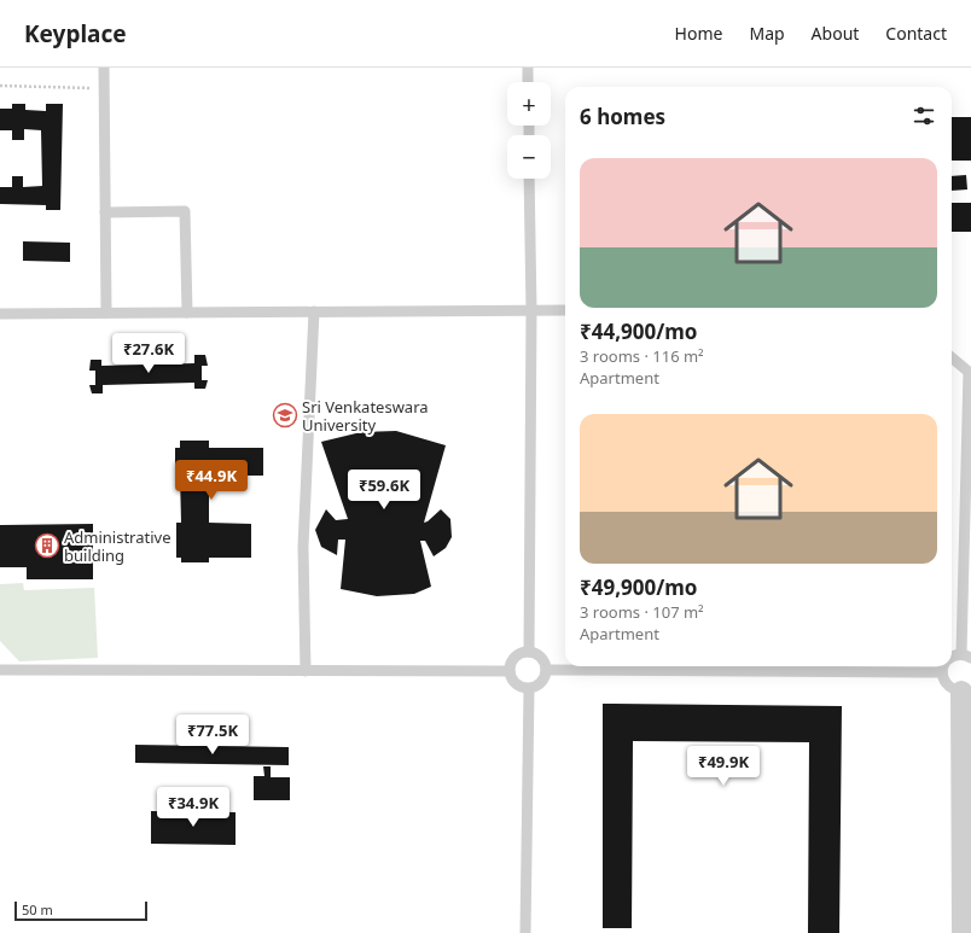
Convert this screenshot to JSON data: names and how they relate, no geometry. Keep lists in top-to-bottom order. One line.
{"places":{"school or university":["Sri Venkateswara University"],"building":["Administrative building"]},"scale_bar":"50 m","page":{"header":"Keyplace","nav":["Home","Map","About","Contact"],"map_buttons":["+","−"],"heading":"6 homes","list":[{"name":"₹44,900/mo","note":"3 rooms · 116 m² · Apartment"},{"name":"₹49,900/mo","note":"3 rooms · 107 m² · Apartment"}],"price":["₹27.6K","₹44.9K","₹59.6K","₹77.5K","₹49.9K","₹34.9K"],"scale":"50 m"}}
